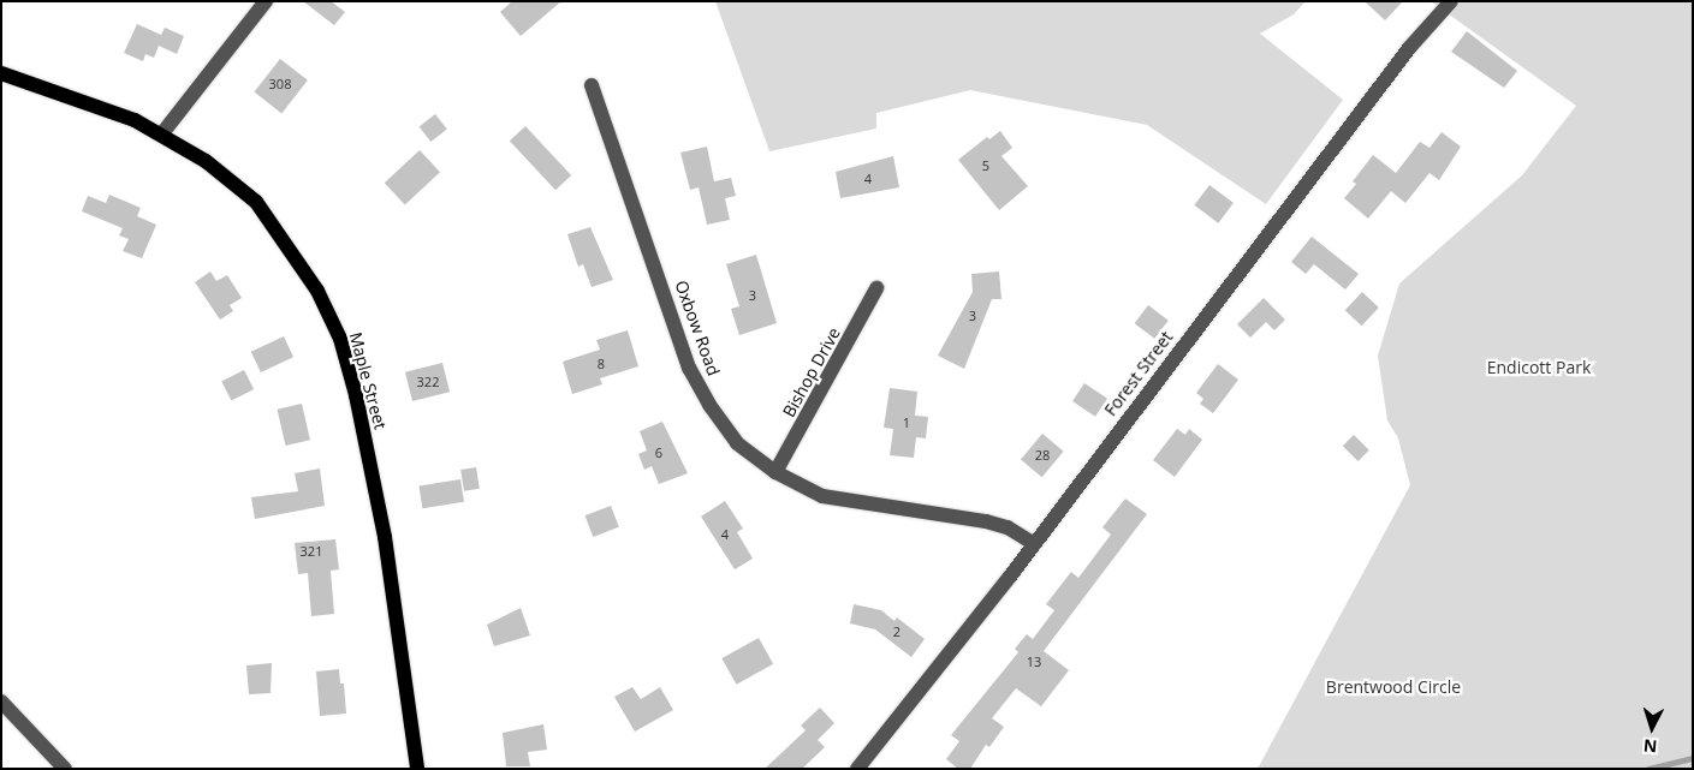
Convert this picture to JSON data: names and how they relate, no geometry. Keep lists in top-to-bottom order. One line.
{"streets":{"main road":["Maple Street"],"street":["Oxbow Road","Bishop Drive","Forest Street"]},"crossings":[["Oxbow Road","Bishop Drive"],["Oxbow Road","Forest Street"]],"parks":["Endicott Park","Brentwood Circle"],"house_numbers":["308","5","4","3","3","8","322","1","6","28","4","321","2","13"],"north":"bottom"}
